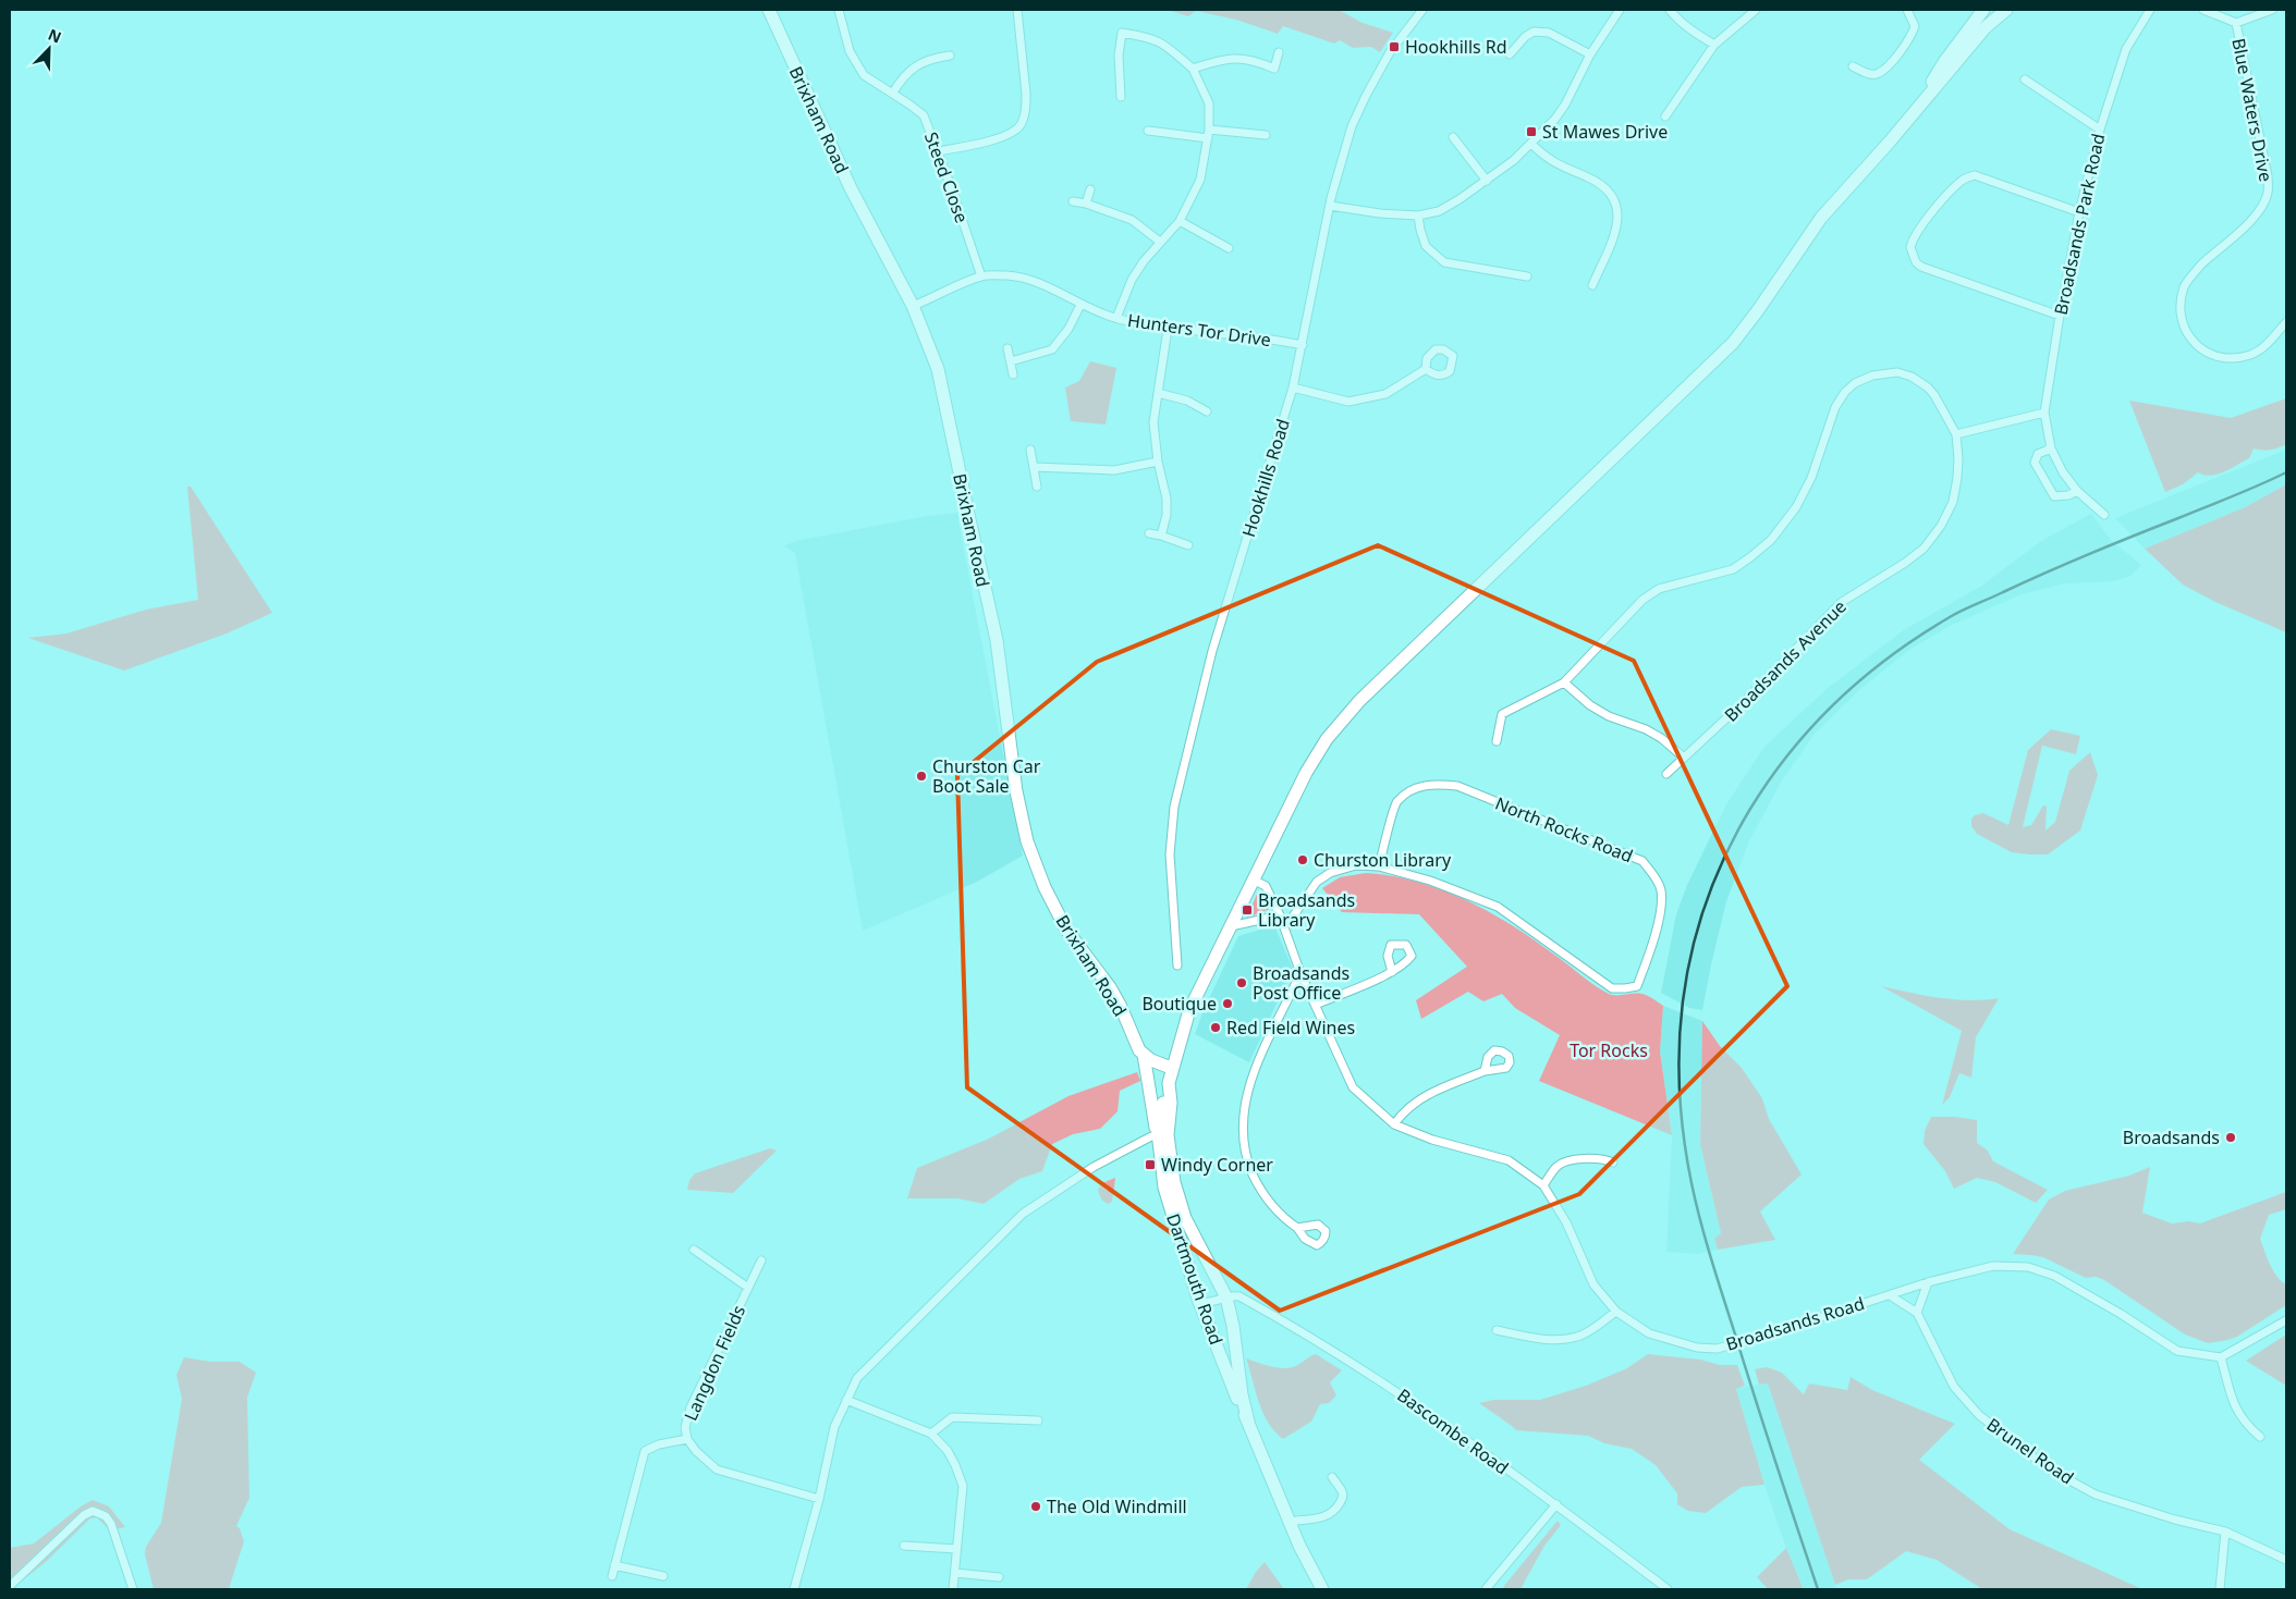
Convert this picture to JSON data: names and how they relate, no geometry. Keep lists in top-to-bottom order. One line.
{"streets":{"main road":["Brixham Road","Dartmouth Road"],"street":["Blue Waters Drive","Steed Close","Broadsands Park Road","Hunters Tor Drive","Hookhills Road","Broadsands Avenue","North Rocks Road","Broadsands Road","Langdon Fields","Bascombe Road","Brunel Road"]},"crossings":[["Brixham Road","Hunters Tor Drive"],["Brixham Road","Dartmouth Road"],["Steed Close","Hunters Tor Drive"],["Hunters Tor Drive","Hookhills Road"],["North Rocks Road","Broadsands Road"],["Dartmouth Road","Bascombe Road"]],"parks":["Tor Rocks"],"places":{"transit":["Hookhills Rd","St Mawes Drive","Broadsands Library","Windy Corner"],"other":["Churston Car Boot Sale","Churston Library","Broadsands Post Office","Boutique","Red Field Wines","Broadsands","The Old Windmill"]},"north":"top right"}
